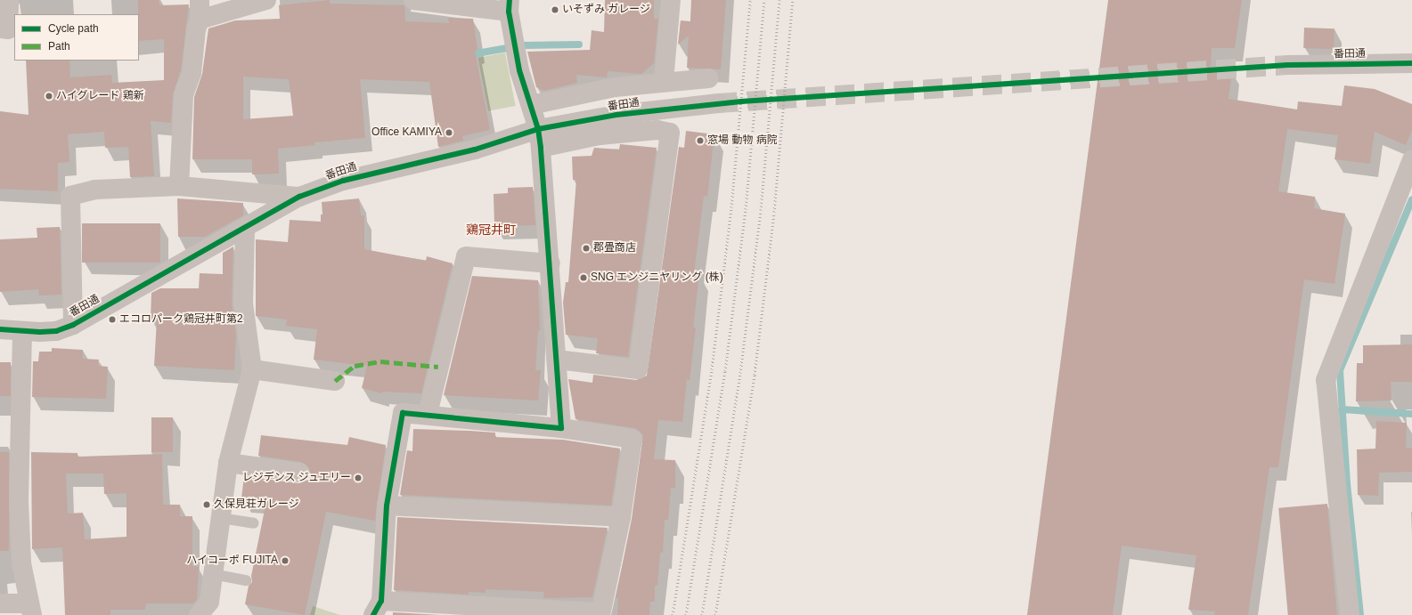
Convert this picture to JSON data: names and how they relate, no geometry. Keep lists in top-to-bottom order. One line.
{"streets":{"street":["番田通"]},"districts":["鶏冠井町"],"places":["いそずみ ガレージ","ハイグレード 鶏新","Office KAMIYA","窓場 動物 病院","郡畳商店","SNG エンジニヤリング (株)","エコロパーク鶏冠井町第2","レジデンス ジュエリー","久保見荘ガレージ","ハイコーポ FUJITA"],"legend":["Cycle path","Path"]}
